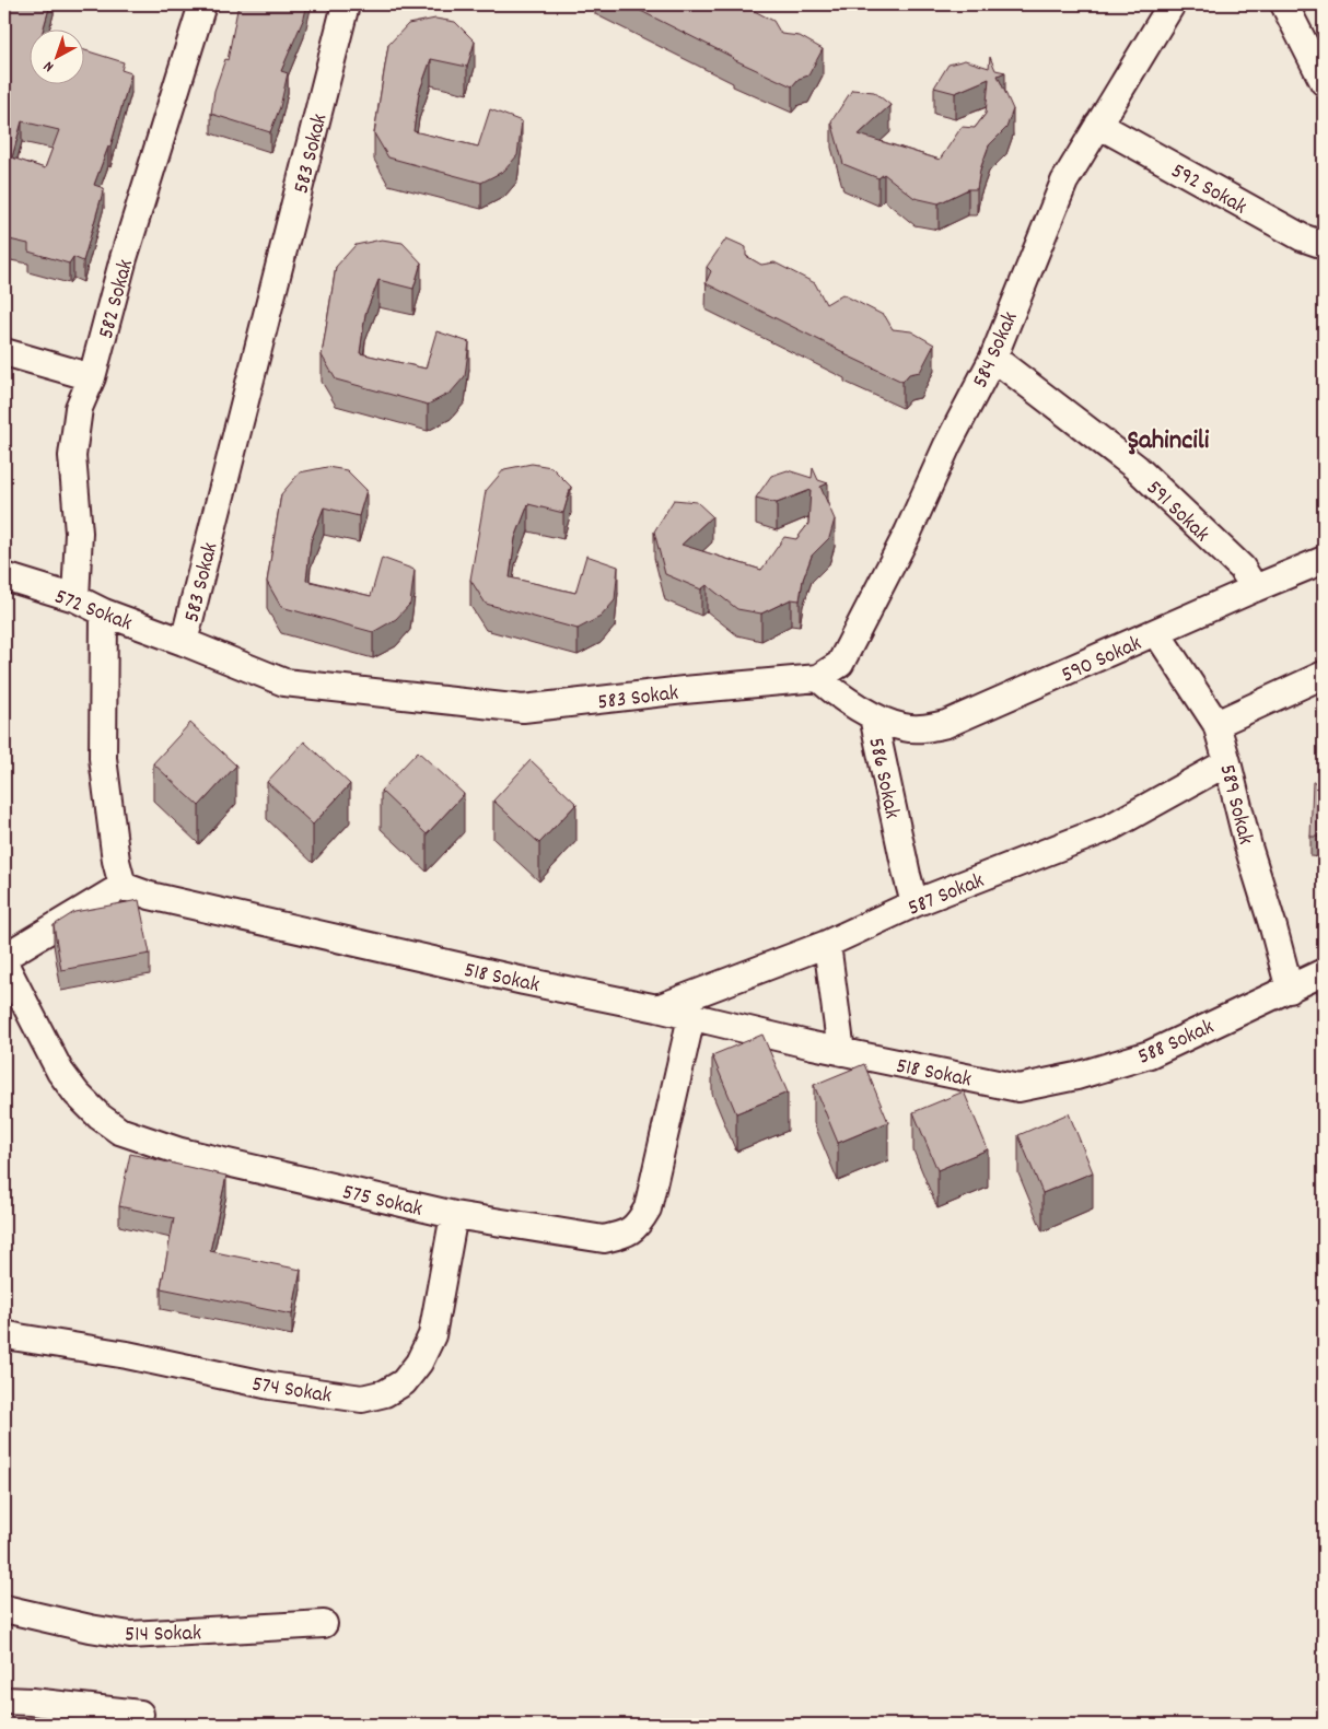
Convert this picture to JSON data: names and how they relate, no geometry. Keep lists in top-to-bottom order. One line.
{"streets":{"street":["583 Sokak","592 Sokak","582 Sokak","584 Sokak","591 Sokak","572 Sokak","590 Sokak","586 Sokak","589 Sokak","587 Sokak","518 Sokak","588 Sokak","575 Sokak","574 Sokak","514 Sokak"]},"crossings":[["583 Sokak","584 Sokak"],["583 Sokak","572 Sokak"],["583 Sokak","586 Sokak"],["592 Sokak","584 Sokak"],["582 Sokak","572 Sokak"],["584 Sokak","591 Sokak"],["584 Sokak","586 Sokak"],["591 Sokak","590 Sokak"],["590 Sokak","586 Sokak"],["590 Sokak","589 Sokak"],["586 Sokak","587 Sokak"],["589 Sokak","587 Sokak"],["589 Sokak","588 Sokak"],["587 Sokak","518 Sokak"],["518 Sokak","588 Sokak"],["518 Sokak","575 Sokak"],["575 Sokak","574 Sokak"]],"districts":["Şahincili"],"north":"bottom left"}
